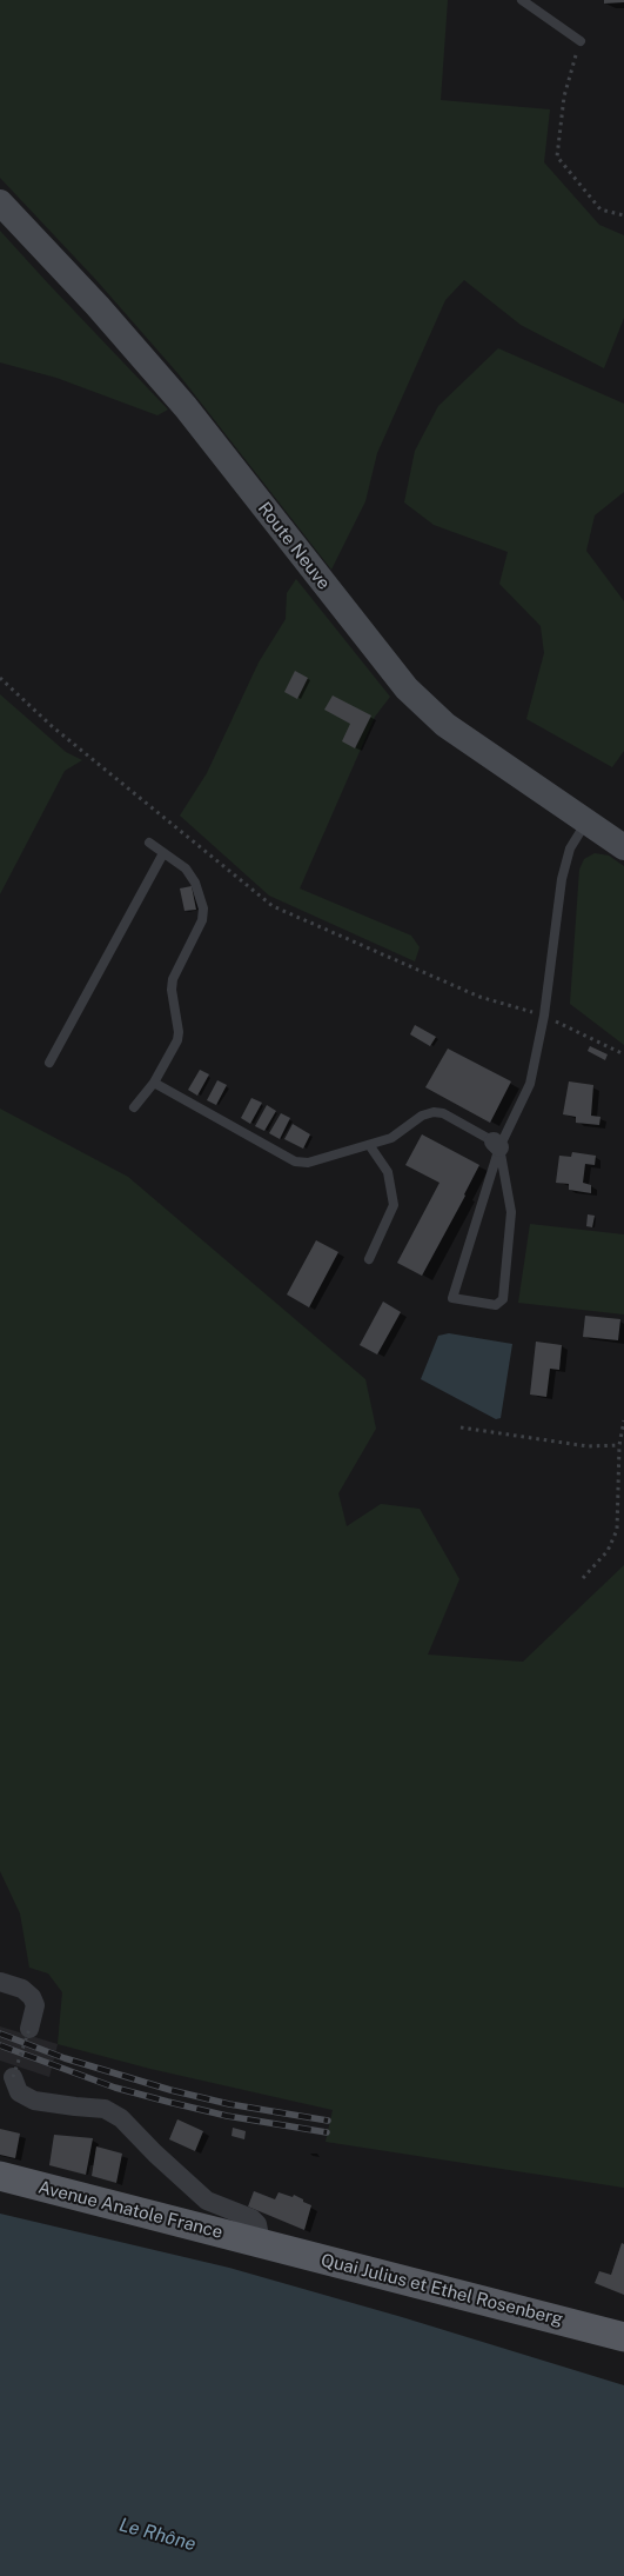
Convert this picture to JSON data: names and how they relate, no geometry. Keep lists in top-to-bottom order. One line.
{"streets":{"main road":["Avenue Anatole France","Quai Julius et Ethel Rosenberg"],"street":["Route Neuve"]},"crossings":[["Avenue Anatole France","Quai Julius et Ethel Rosenberg"]],"water":["Le Rhône"]}
